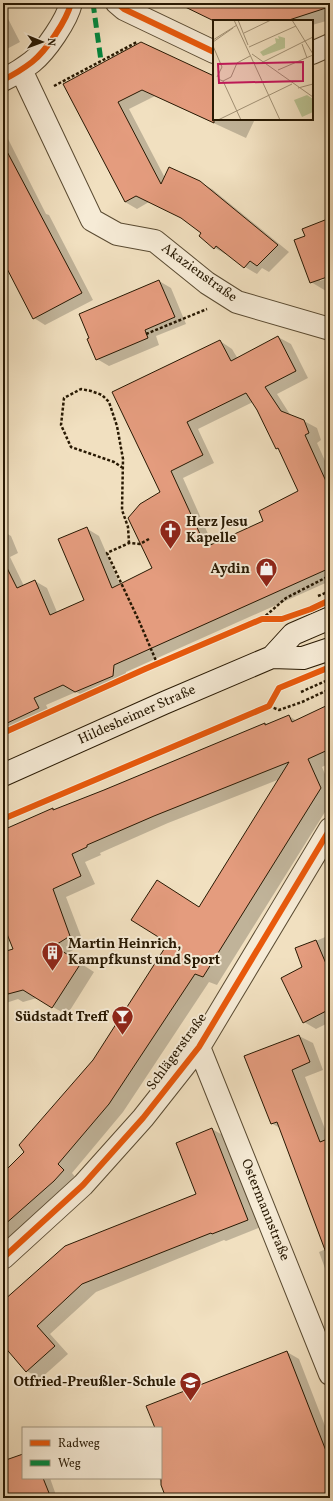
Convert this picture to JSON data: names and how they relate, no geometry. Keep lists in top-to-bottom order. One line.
{"streets":{"street":["Akazienstraße","Hildesheimer Straße","Schlägerstraße","Ostermannstraße"]},"crossings":[["Schlägerstraße","Ostermannstraße"]],"places":{"church":["Herz Jesu Kapelle"],"shop":["Aydin"],"building":["Martin Heinrich, Kampfkunst und Sport"],"bar":["Südstadt Treff"],"school or university":["Otfried-Preußler-Schule"]},"legend":["Radweg","Weg"],"north":"right"}
